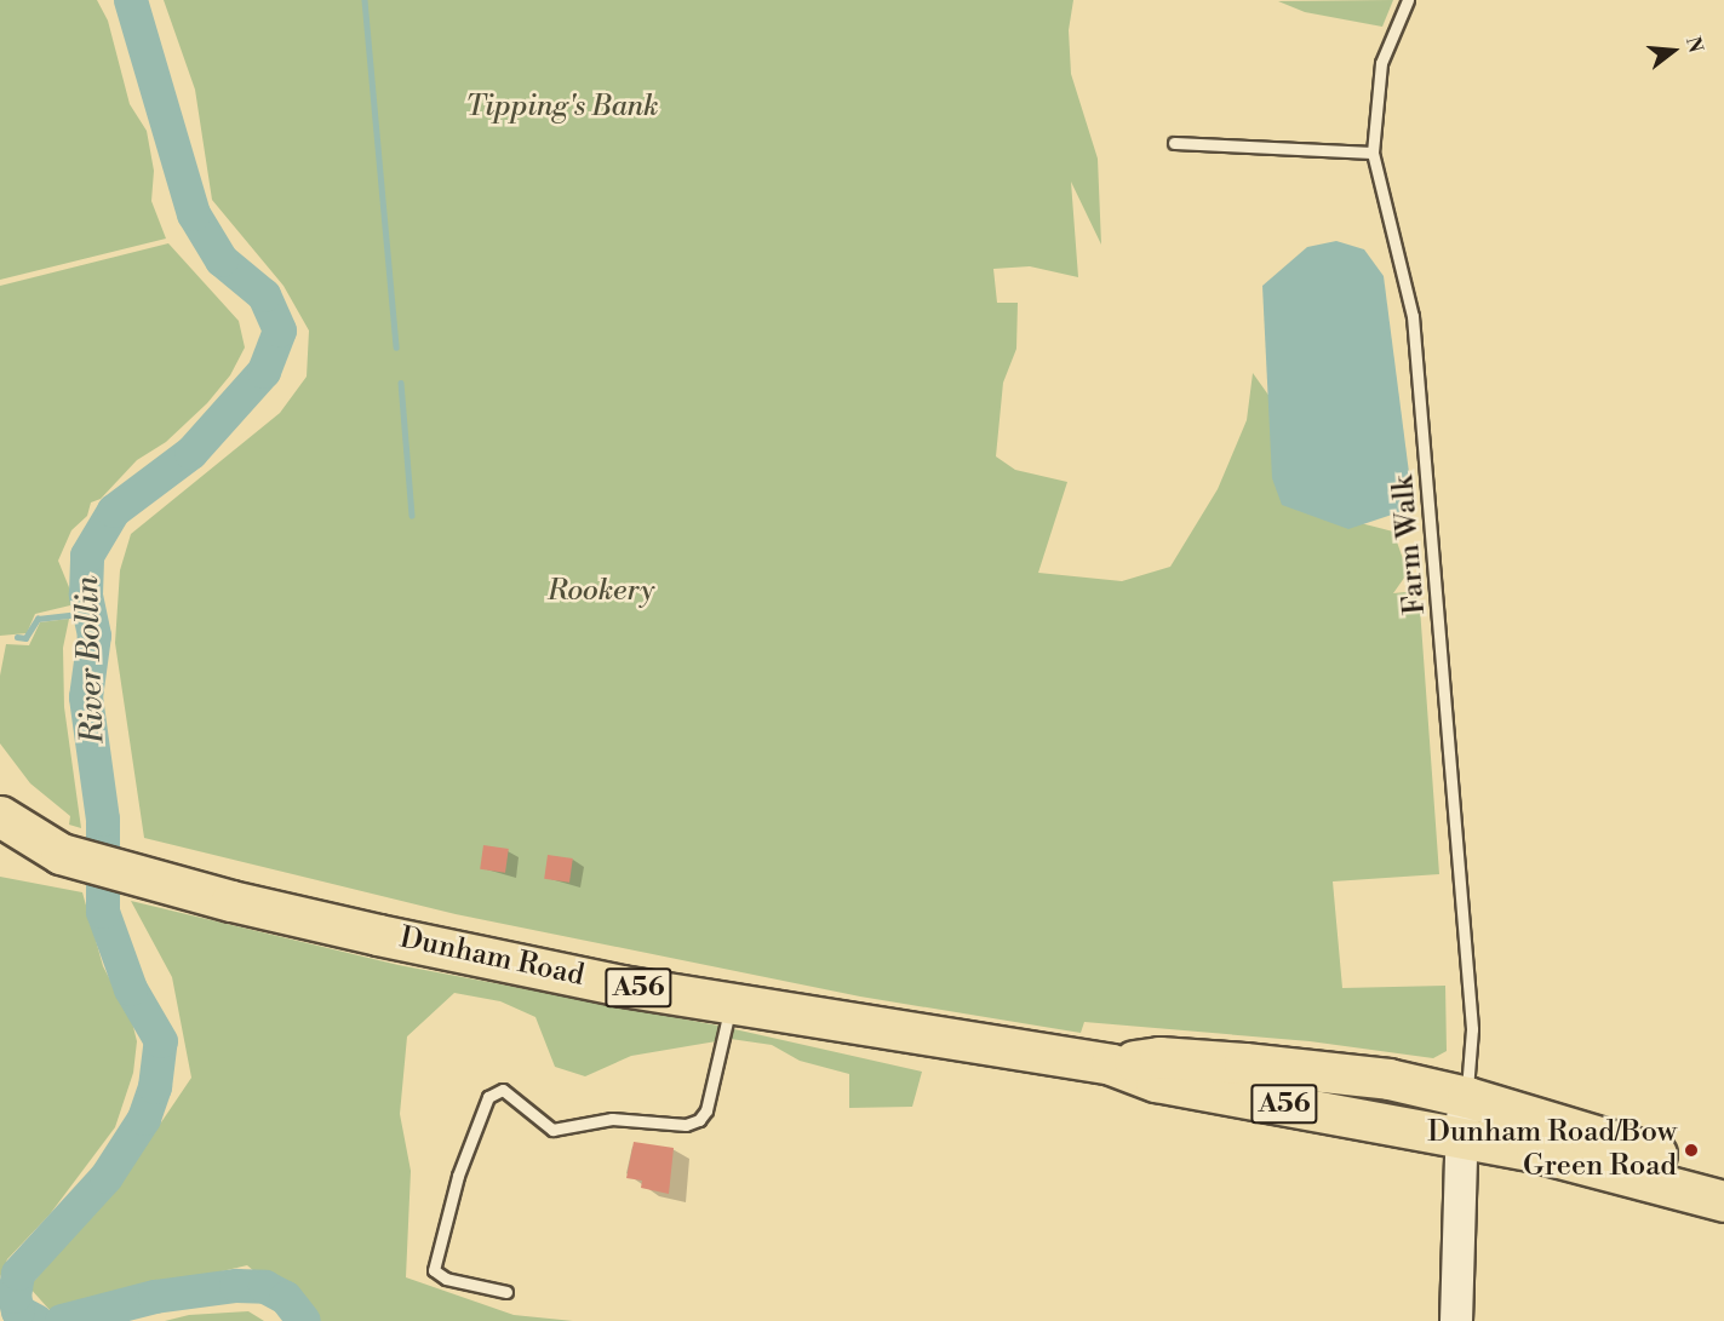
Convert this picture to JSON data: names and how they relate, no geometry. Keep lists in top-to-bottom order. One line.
{"streets":{"highway":["Dunham Road","A56"],"lane":["Farm Walk"]},"crossings":[["Farm Walk","Dunham Road"]],"water":["River Bollin"],"parks":["Tipping's Bank","Rookery"],"places":["Dunham Road/Bow Green Road"],"north":"right"}
